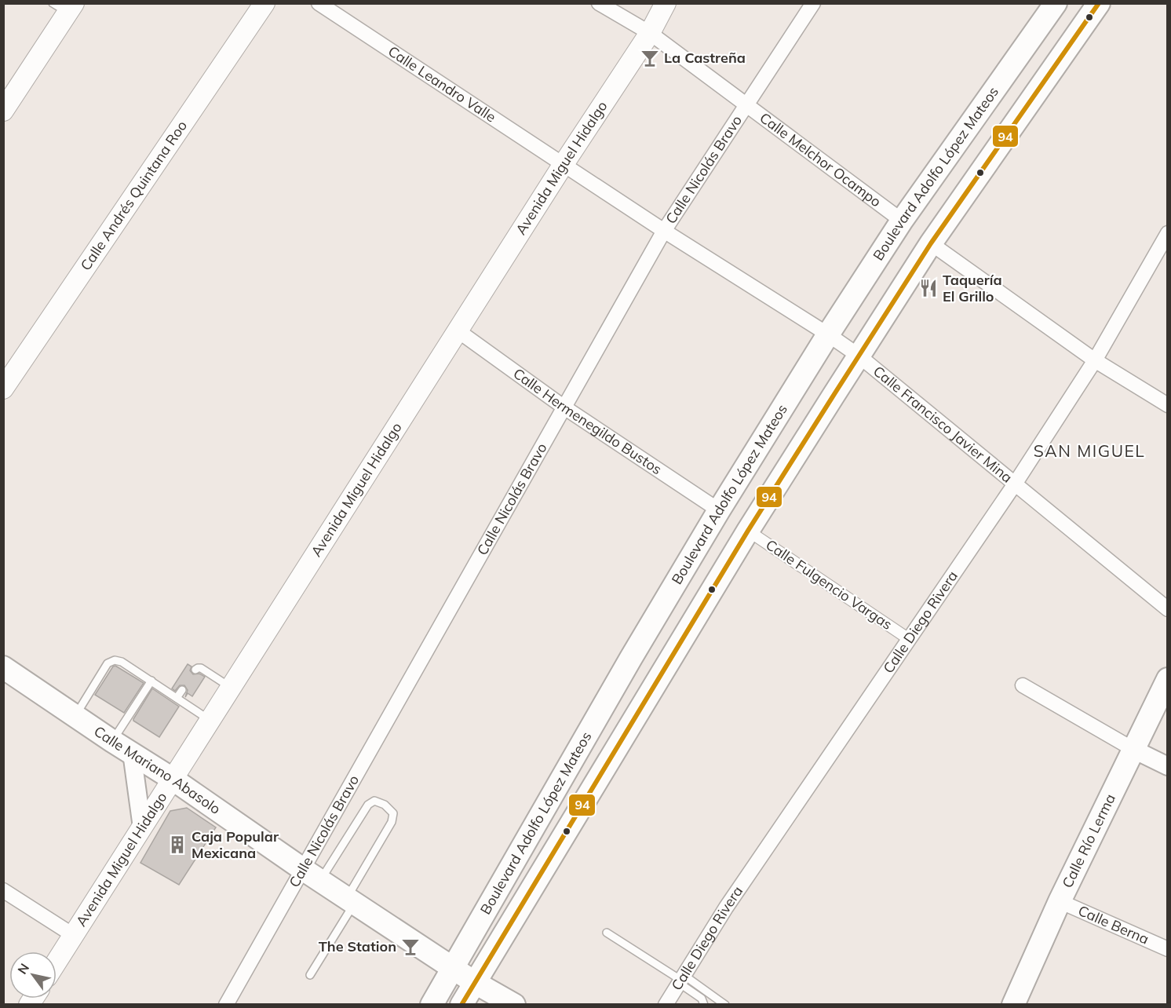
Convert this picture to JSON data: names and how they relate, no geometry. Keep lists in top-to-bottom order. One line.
{"streets":{"main road":["Avenida Miguel Hidalgo","Boulevard Adolfo López Mateos","Calle Andrés Quintana Roo","Calle Mariano Abasolo","Calle Río Lerma"],"street":["Calle Leandro Valle","Calle Melchor Ocampo","Calle Nicolás Bravo","Calle Hermenegildo Bustos","Calle Francisco Javier Mina","Calle Fulgencio Vargas","Calle Diego Rivera","Calle Berna"]},"crossings":[["Calle Leandro Valle","Avenida Miguel Hidalgo"],["Calle Leandro Valle","Calle Francisco Javier Mina"],["Calle Melchor Ocampo","Avenida Miguel Hidalgo"],["Calle Melchor Ocampo","Calle Nicolás Bravo"],["Calle Melchor Ocampo","Boulevard Adolfo López Mateos"],["Avenida Miguel Hidalgo","Calle Hermenegildo Bustos"],["Avenida Miguel Hidalgo","Calle Francisco Javier Mina"],["Avenida Miguel Hidalgo","Calle Mariano Abasolo"],["Calle Nicolás Bravo","Calle Hermenegildo Bustos"],["Calle Nicolás Bravo","Calle Francisco Javier Mina"],["Calle Nicolás Bravo","Calle Mariano Abasolo"],["Boulevard Adolfo López Mateos","Calle Hermenegildo Bustos"],["Boulevard Adolfo López Mateos","Calle Francisco Javier Mina"],["Boulevard Adolfo López Mateos","Calle Fulgencio Vargas"],["Boulevard Adolfo López Mateos","Calle Mariano Abasolo"],["Calle Francisco Javier Mina","Calle Diego Rivera"],["Calle Fulgencio Vargas","Calle Diego Rivera"],["Calle Río Lerma","Calle Berna"]],"districts":["SAN MIGUEL"],"places":{"bar":["La Castreña","The Station"],"restaurant":["Taquería El Grillo"],"building":["Caja Popular Mexicana"]},"lines":["transit line 94"],"north":"top left"}
